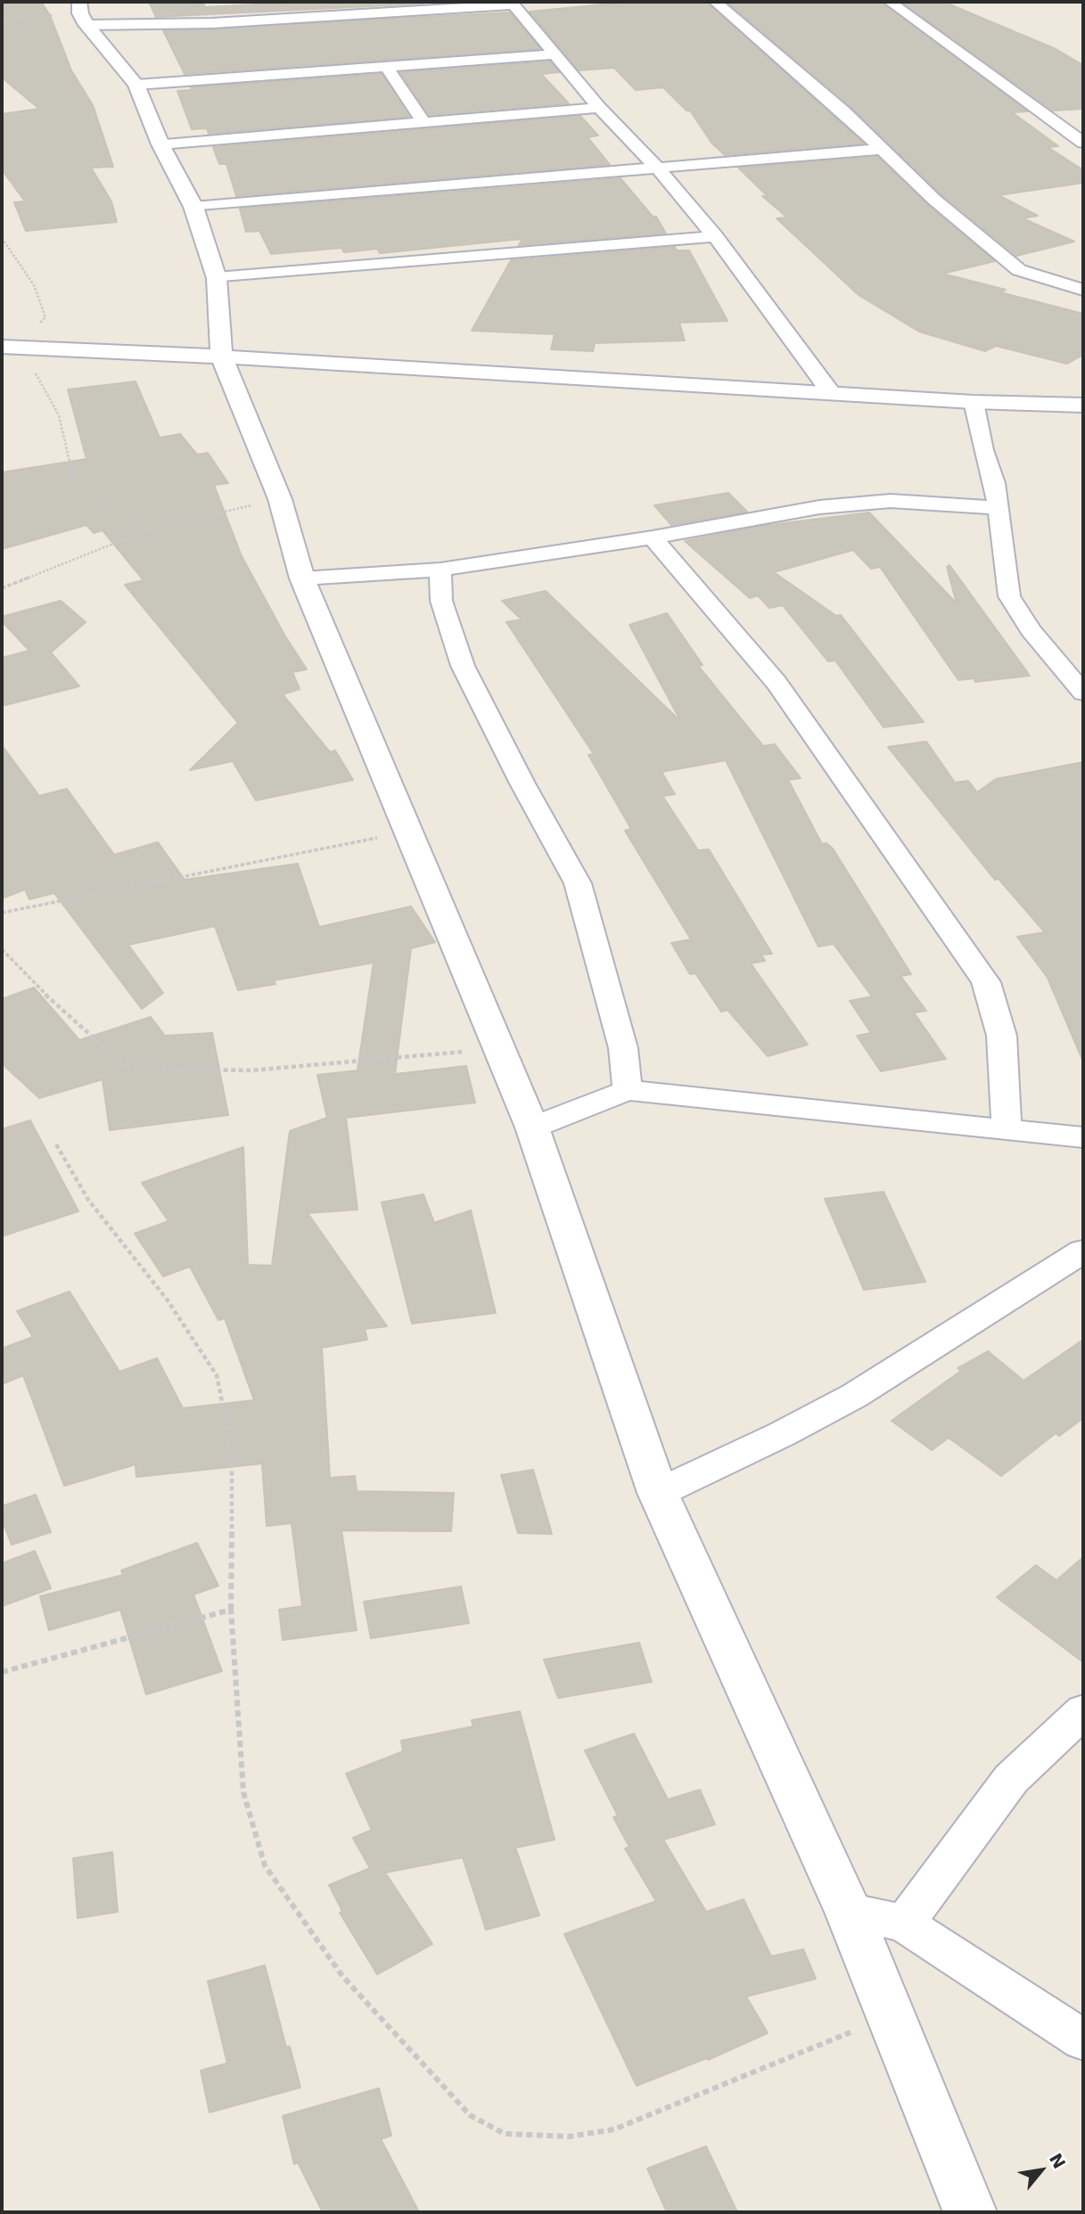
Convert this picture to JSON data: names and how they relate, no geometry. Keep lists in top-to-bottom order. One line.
{"north":"top right"}
